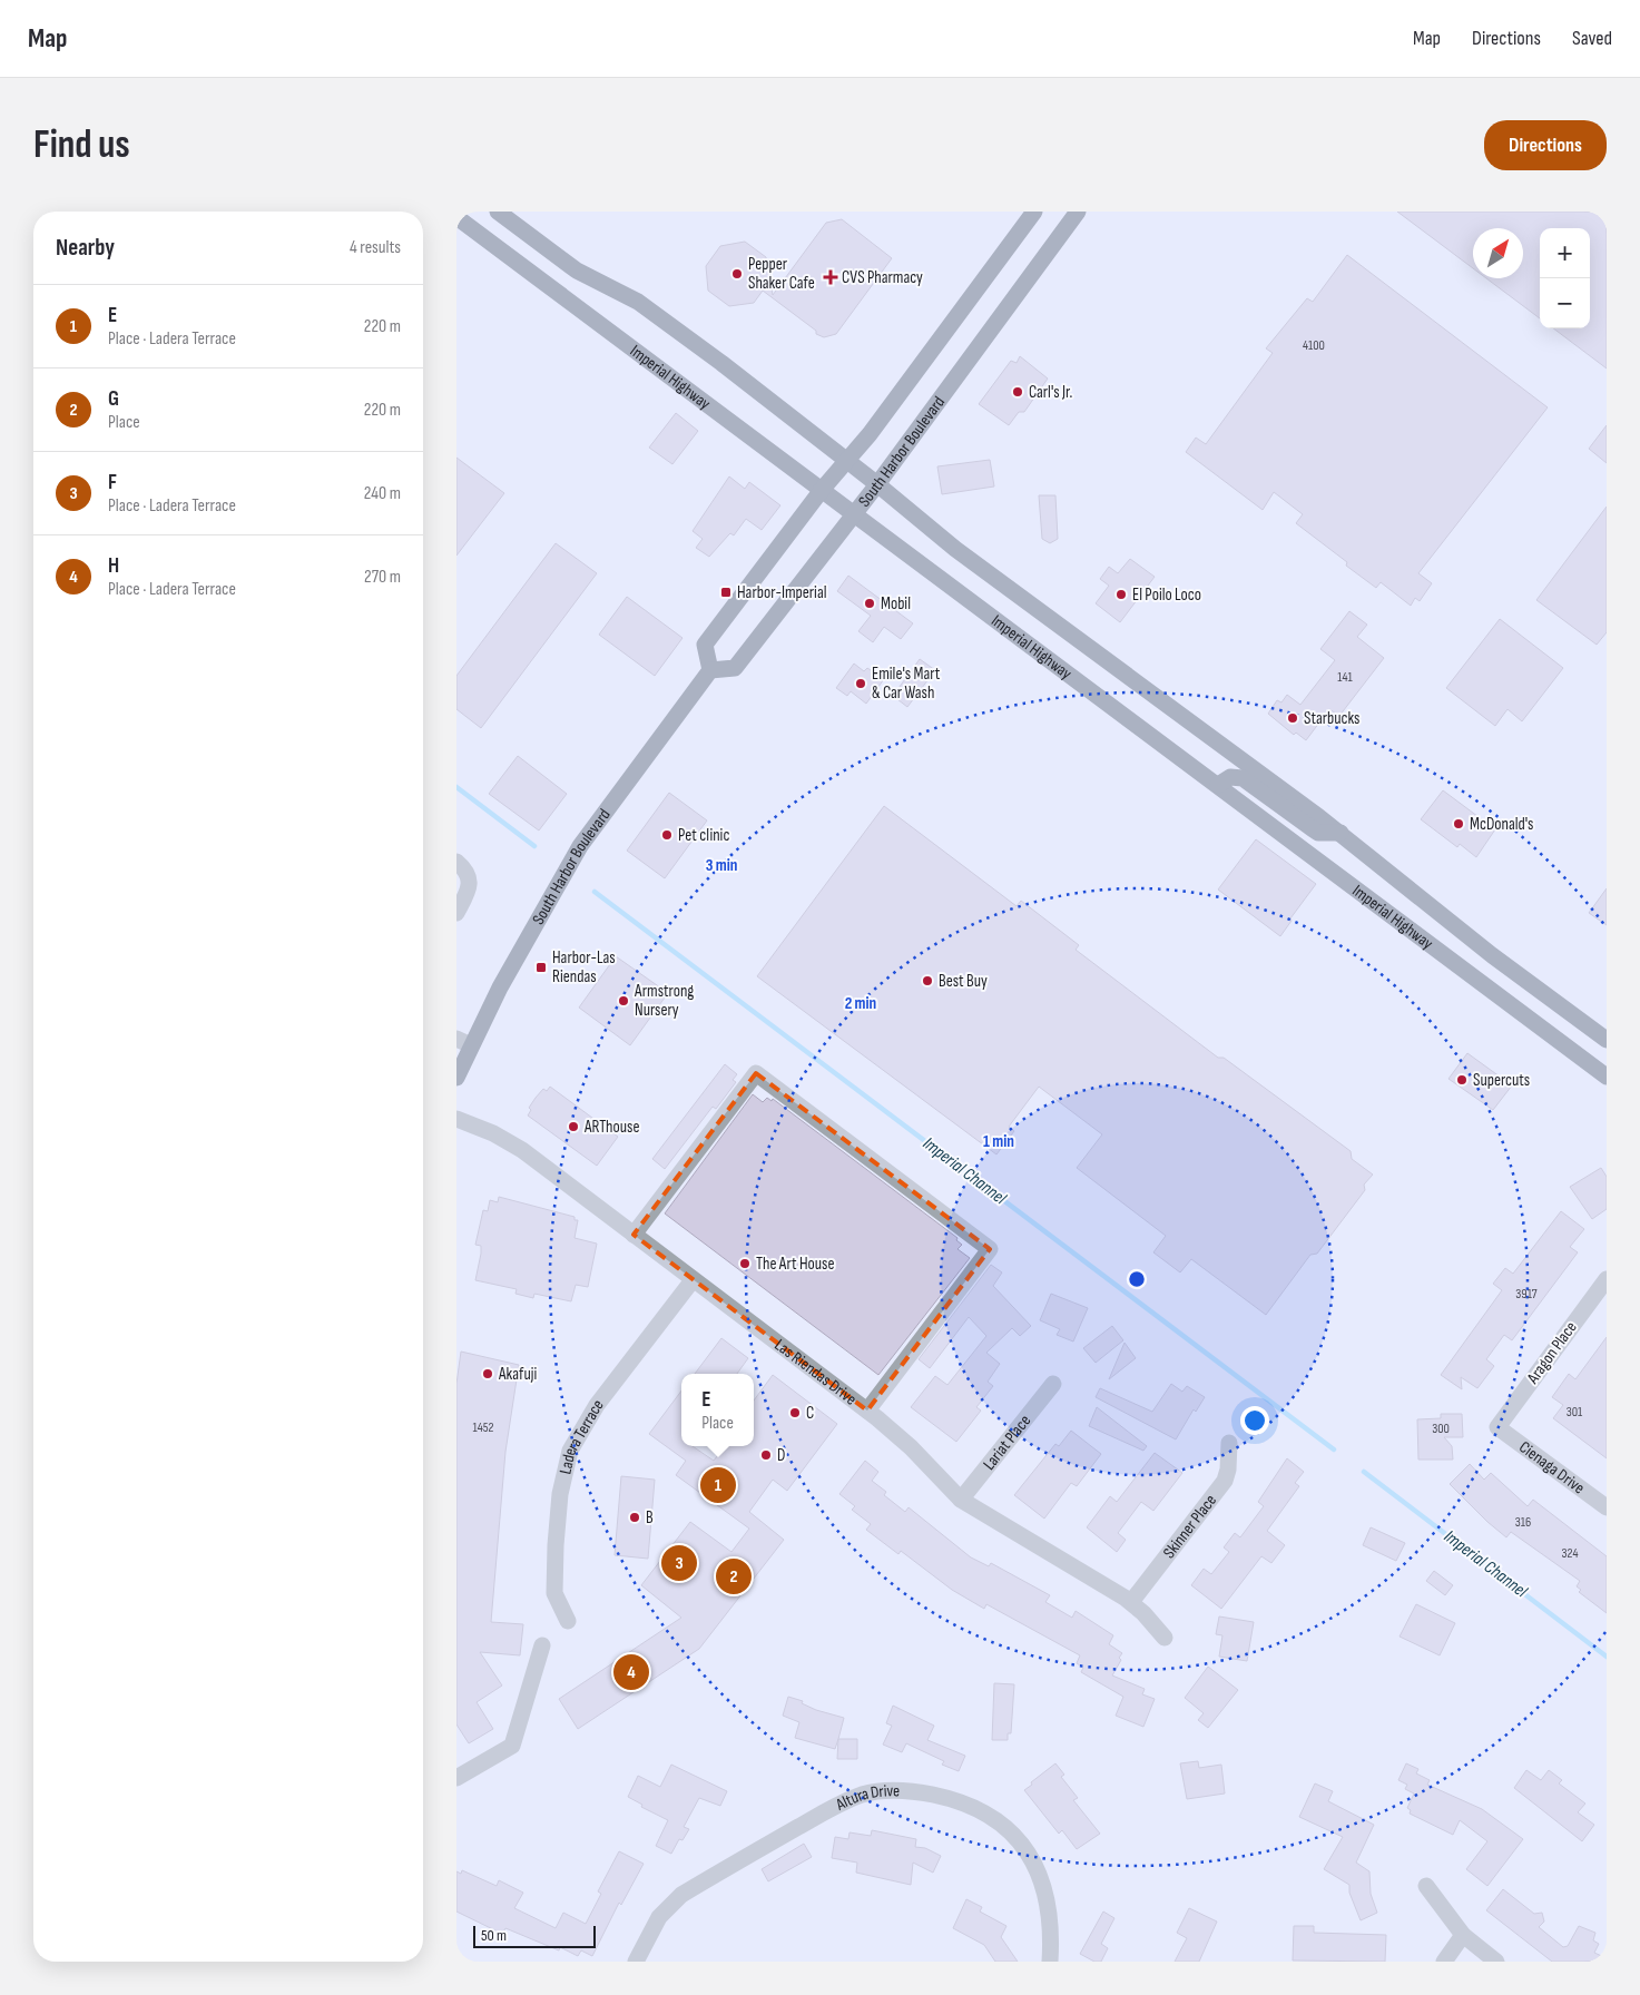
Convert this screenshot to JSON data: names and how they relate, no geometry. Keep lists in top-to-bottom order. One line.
{"streets":{"main road":["Imperial Highway","South Harbor Boulevard"],"street":["Aragon Place","Las Riendas Drive","Ladera Terrace","Lariat Place","Cienaga Drive","Skinner Place","Altura Drive"]},"crossings":[["Imperial Highway","South Harbor Boulevard"],["Aragon Place","Cienaga Drive"],["Las Riendas Drive","Ladera Terrace"],["Las Riendas Drive","Lariat Place"],["Las Riendas Drive","Skinner Place"]],"water":["Imperial Channel"],"places":{"other":["Pepper Shaker Cafe","Carl's Jr.","El Poilo Loco","Mobil","Emile's Mart & Car Wash","Starbucks","McDonald's","Pet clinic","Best Buy","Armstrong Nursery","Supercuts","ARThouse","The Art House","Akafuji","C","D","B"],"health":["CVS Pharmacy"],"transit":["Harbor-Imperial","Harbor-Las Riendas"]},"house_numbers":["4100","141","3917","301","1452","300","316","324"],"scale_bar":"50 m","north":"top right","page":{"header":"Map","nav":["Map","Directions","Saved"],"buttons":"Directions","title":"Find us","heading":["Nearby","4 results"],"map_buttons":["+","−"],"list":[{"mark":"1","name":"E","note":"Place · Ladera Terrace","value":"220 m"},{"mark":"2","name":"G","note":"Place","value":"220 m"},{"mark":"3","name":"F","note":"Place · Ladera Terrace","value":"240 m"},{"mark":"4","name":"H","note":"Place · Ladera Terrace","value":"270 m"}],"popup":["E","Place"],"pins":["1","3","2","4"],"scale":"50 m"},"rings":["3 min","2 min","1 min"]}
